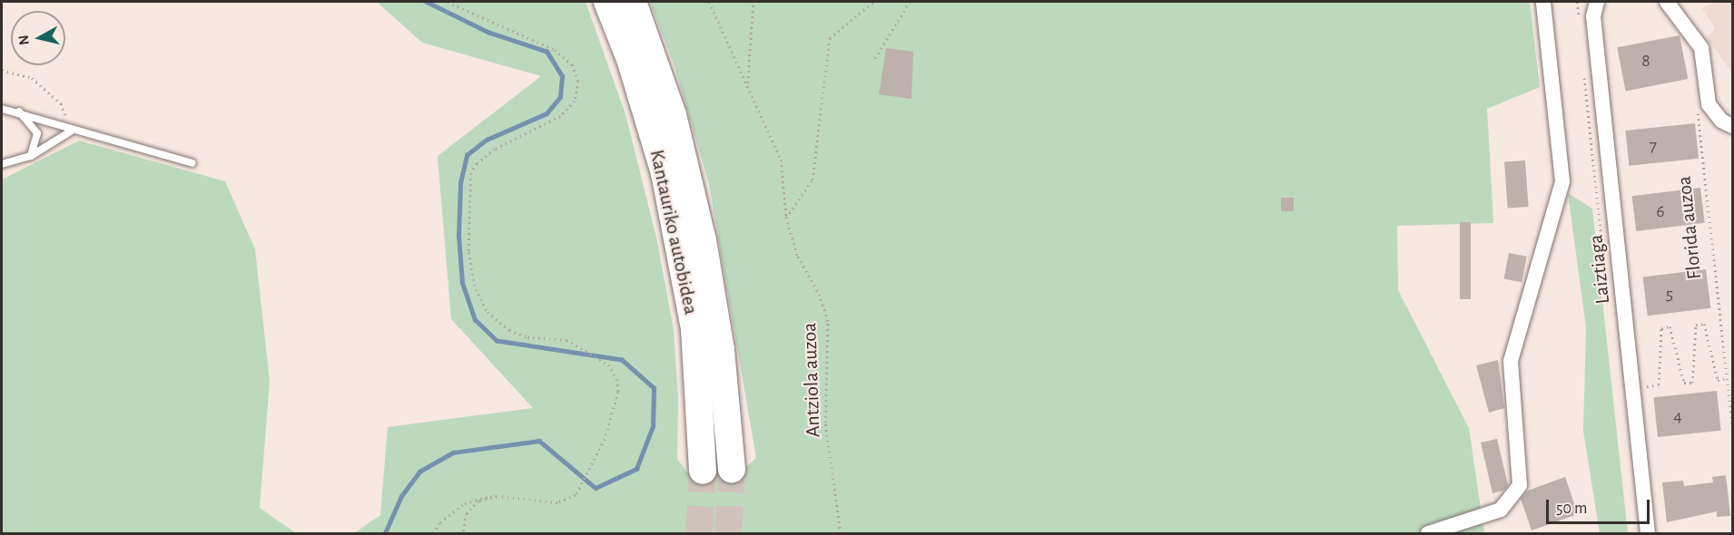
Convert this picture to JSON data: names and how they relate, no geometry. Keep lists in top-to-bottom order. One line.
{"streets":{"highway":["Kantauriko autobidea"],"street":["Laiztiaga"],"path":["Florida auzoa","Antziola auzoa"]},"house_numbers":["8","7","6","5","4"],"scale_bar":"50 m","north":"left"}
